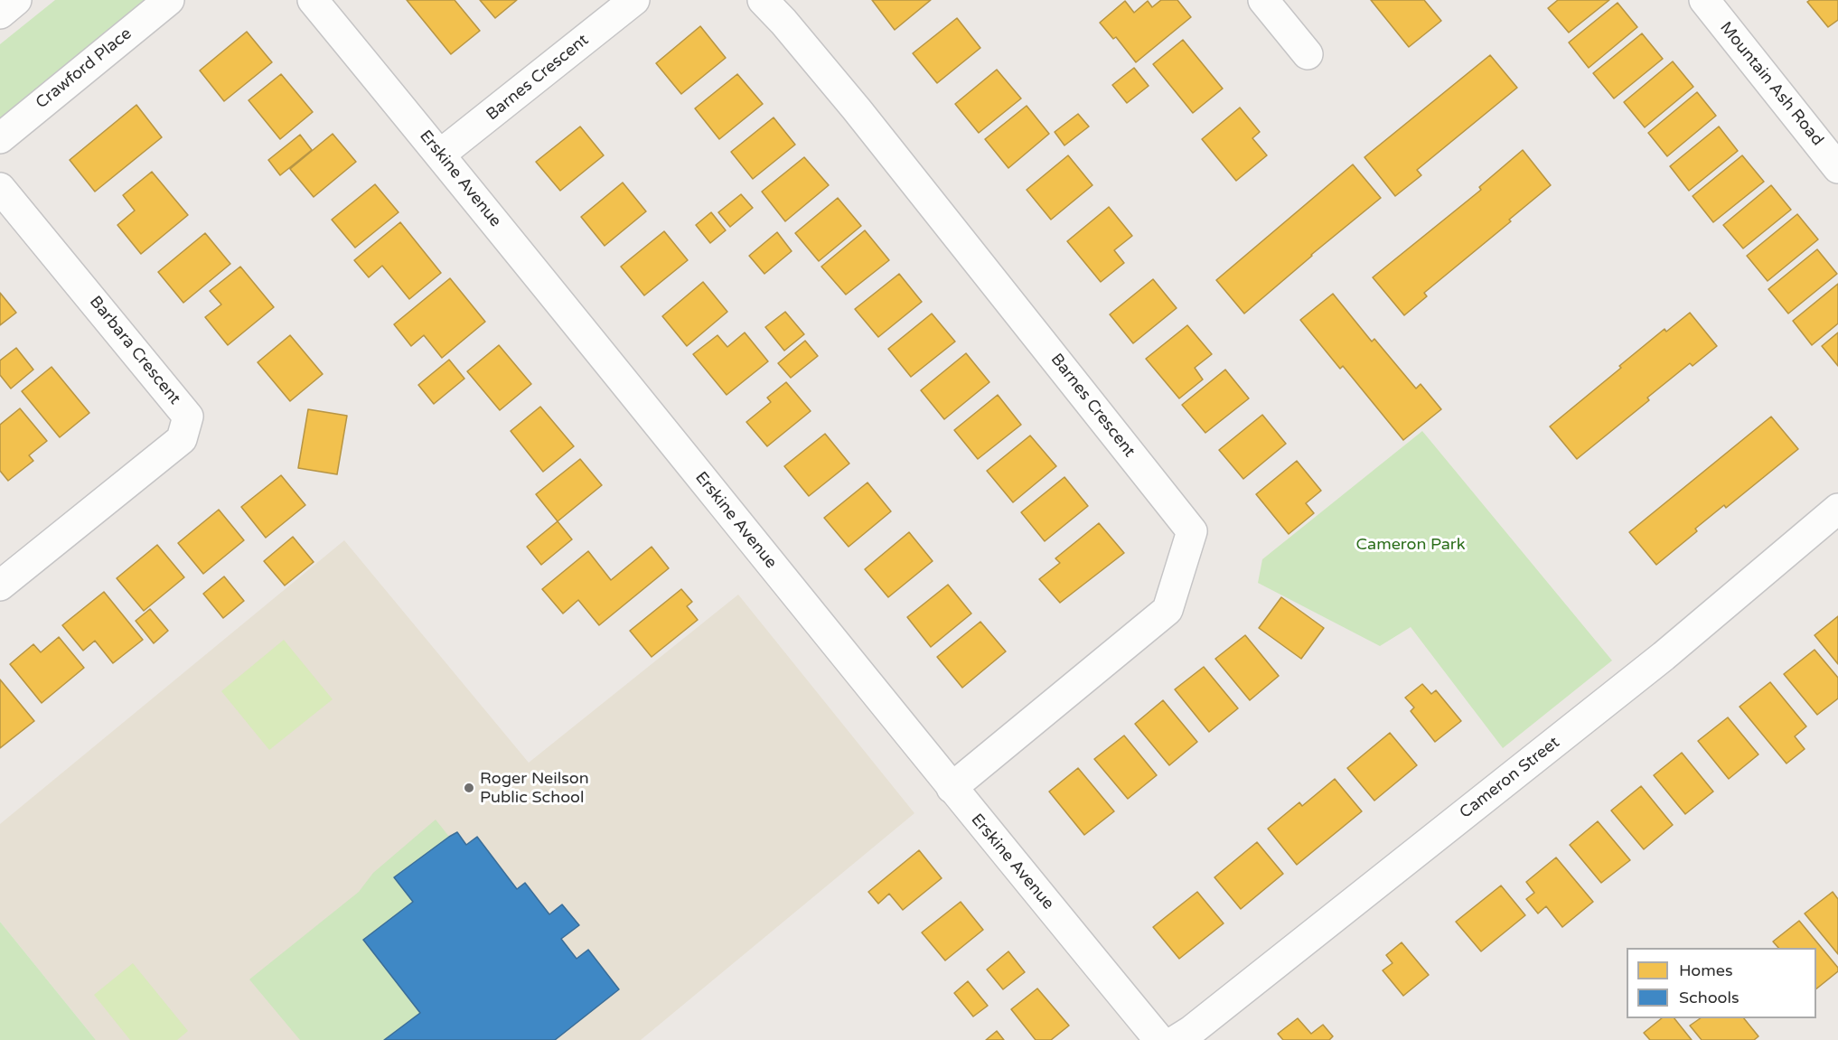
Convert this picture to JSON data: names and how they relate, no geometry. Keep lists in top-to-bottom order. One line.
{"streets":{"street":["Crawford Place","Barnes Crescent","Mountain Ash Road","Erskine Avenue","Barbara Crescent","Cameron Street"]},"crossings":[["Barnes Crescent","Erskine Avenue"]],"parks":["Cameron Park"],"places":["Roger Neilson Public School"],"legend":["Homes","Schools"]}
